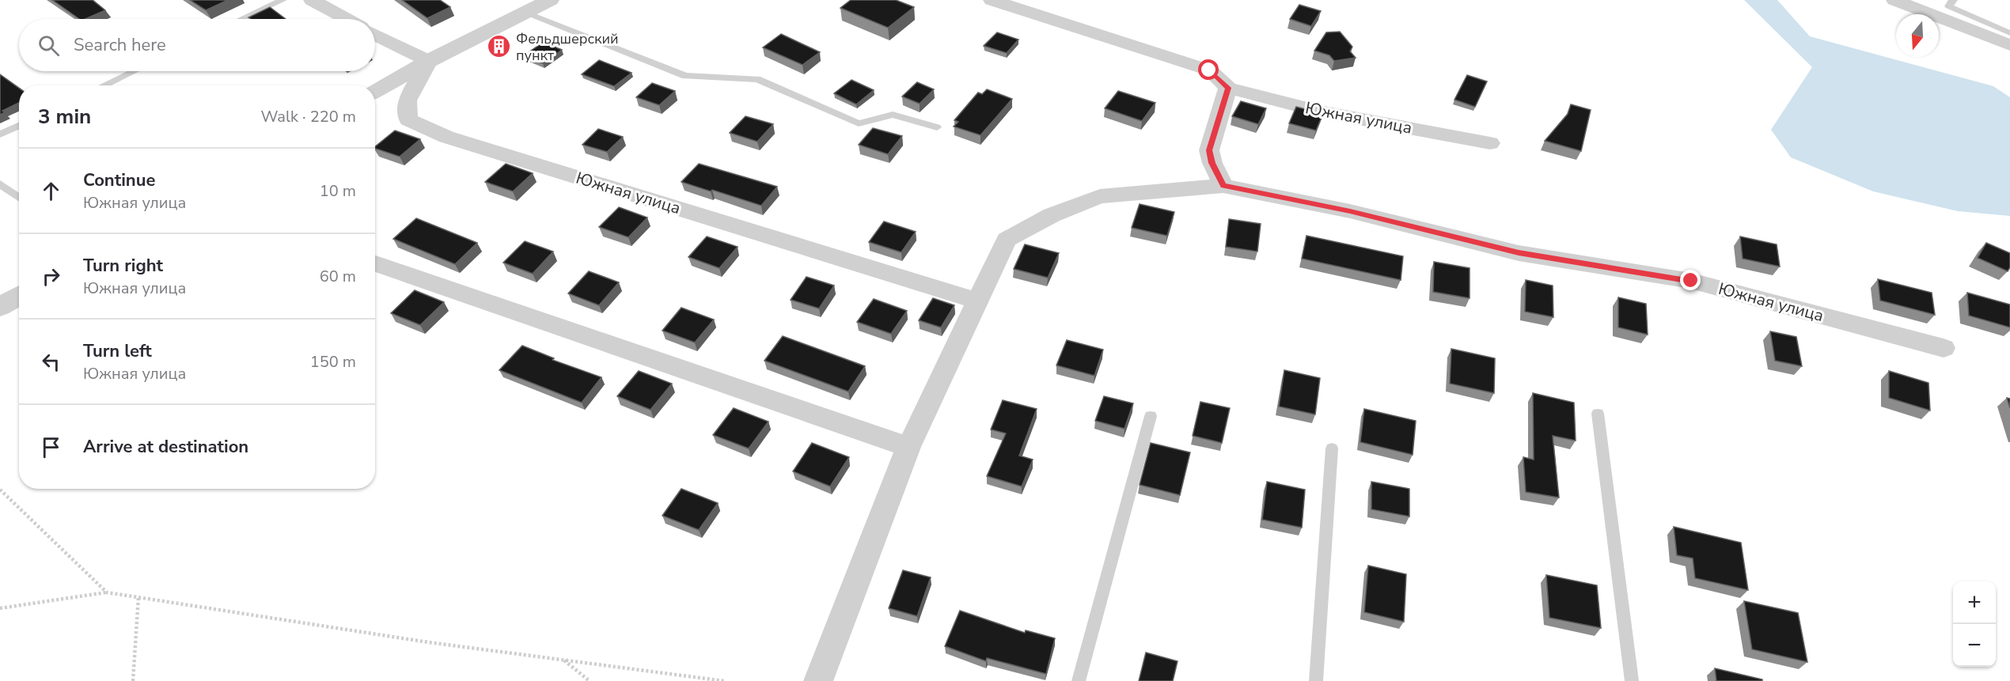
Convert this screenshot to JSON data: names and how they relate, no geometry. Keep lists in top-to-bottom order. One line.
{"streets":{"street":["Южная улица"]},"places":{"building":["Фельдшерский пункт"]},"north":"bottom","page":{"search":"Search here","heading":["3 min","Walk · 220 m"],"list":[["Continue","Южная улица","10 m"],["Turn right","Южная улица","60 m"],["Turn left","Южная улица","150 m"],"Arrive at destination"],"map_buttons":["+","−"]}}
